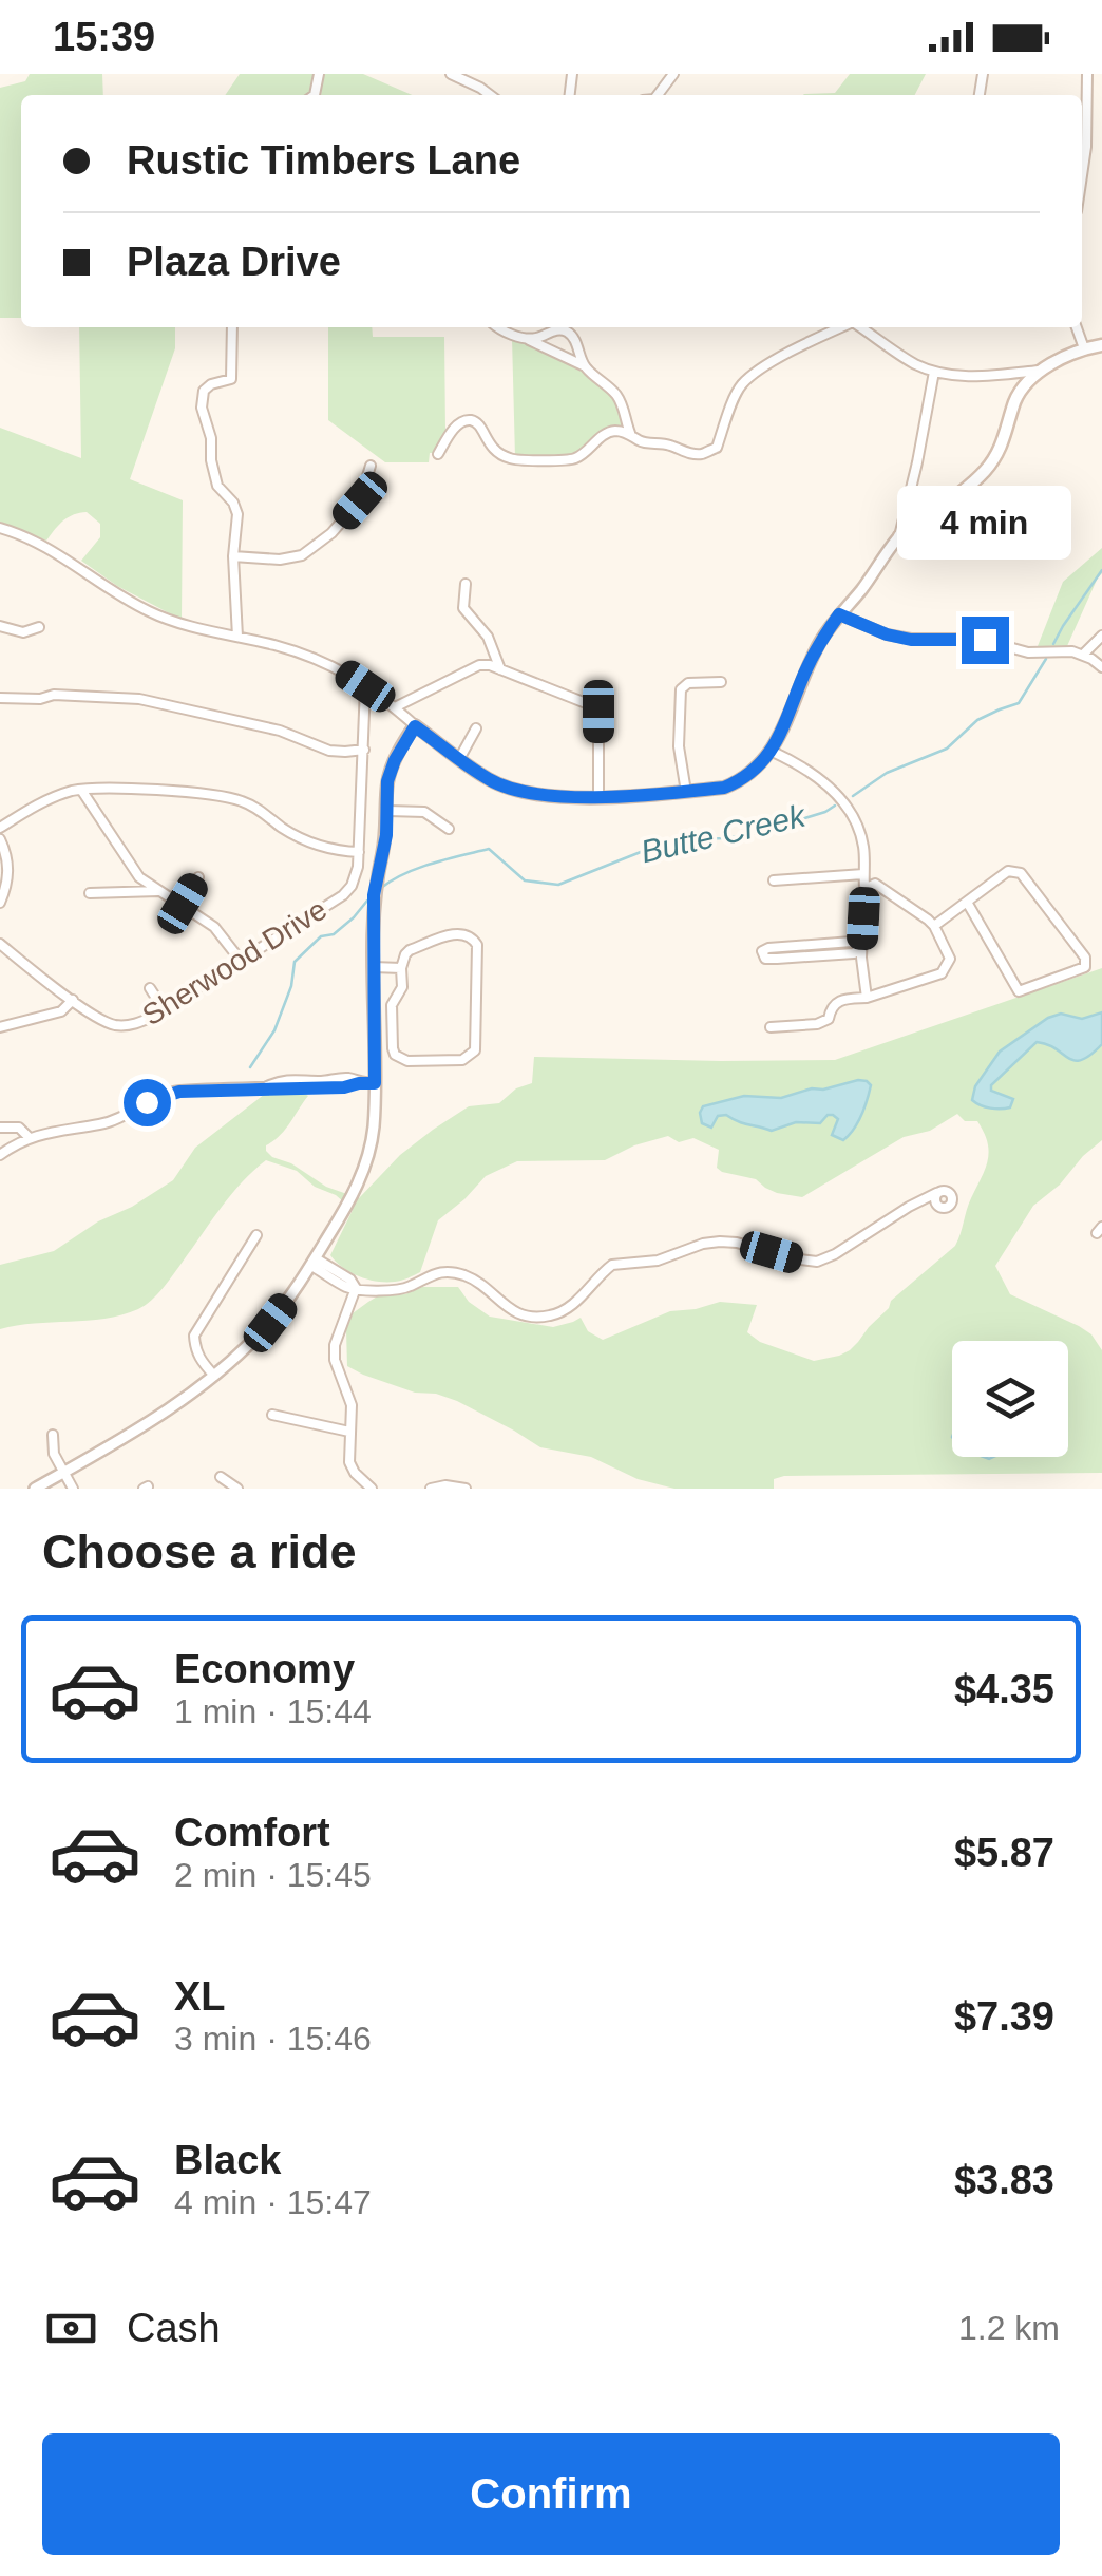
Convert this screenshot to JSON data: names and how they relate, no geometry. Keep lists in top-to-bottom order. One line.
{"streets":{"street":["Sherwood Drive"]},"water":["Butte Creek"],"page":{"status":"15:39","banner":["Rustic Timbers Lane","Plaza Drive"],"bubble":"4 min","heading":"Choose a ride","list":[{"name":"Economy","note":"1 min · 15:44","value":"$4.35"},{"name":"Comfort","note":"2 min · 15:45","value":"$5.87"},{"name":"XL","note":"3 min · 15:46","value":"$7.39"},{"name":"Black","note":"4 min · 15:47","value":"$3.83"}],"pay":["Cash","1.2 km"],"buttons":"Confirm"}}
